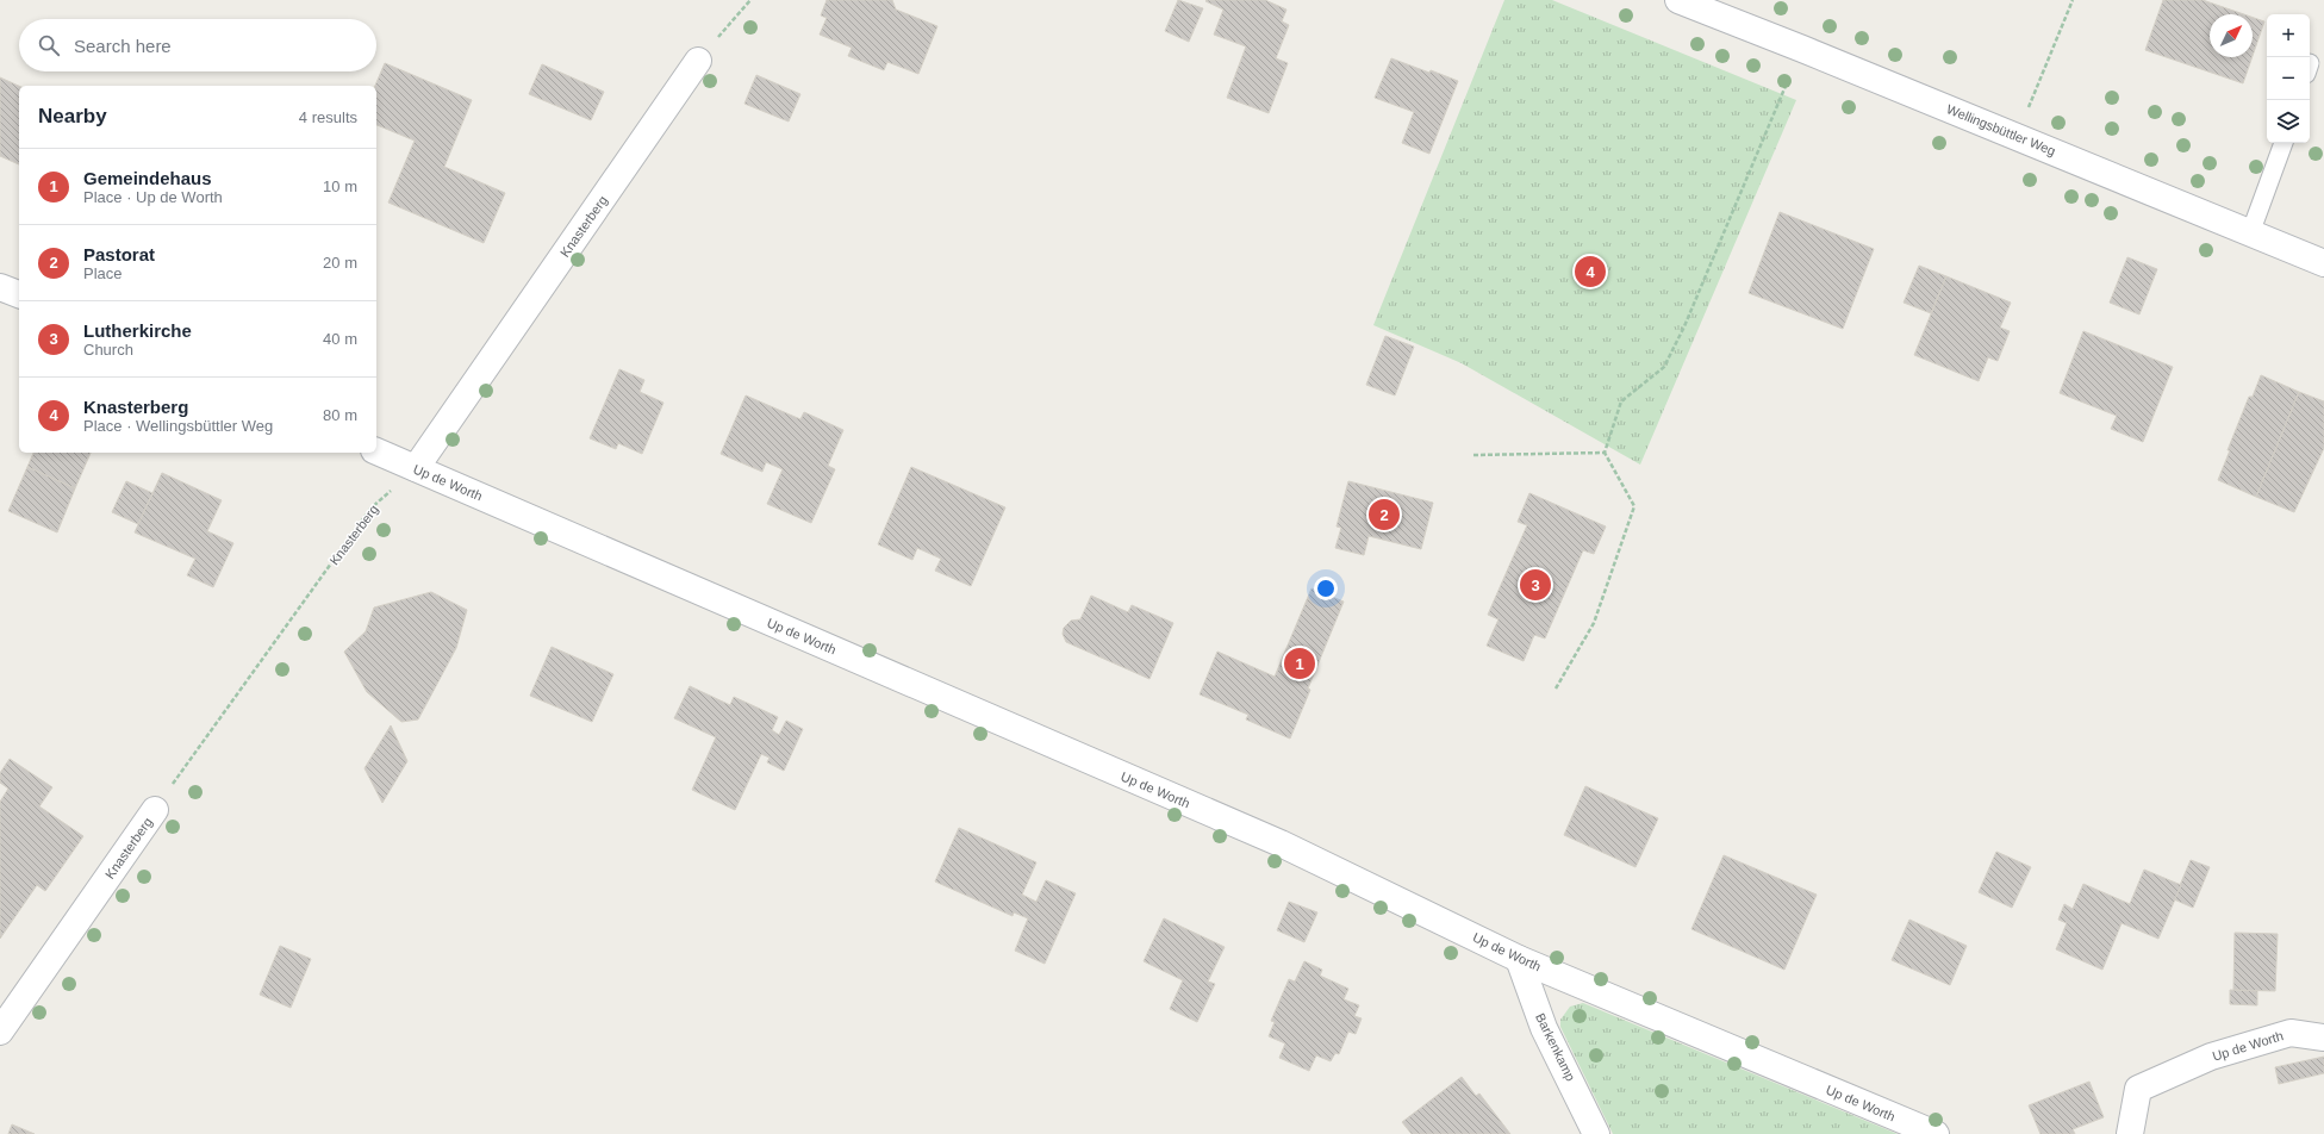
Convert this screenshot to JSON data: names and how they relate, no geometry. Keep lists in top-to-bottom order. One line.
{"streets":{"street":["Wellingsbüttler Weg","Knasterberg","Up de Worth","Barkenkamp"]},"crossings":[["Knasterberg","Up de Worth"],["Up de Worth","Barkenkamp"]],"north":"top right","page":{"map_buttons":["+","−"],"search":"Search here","heading":["Nearby","4 results"],"list":[{"mark":"1","name":"Gemeindehaus","note":"Place · Up de Worth","value":"10 m"},{"mark":"2","name":"Pastorat","note":"Place","value":"20 m"},{"mark":"3","name":"Lutherkirche","note":"Church","value":"40 m"},{"mark":"4","name":"Knasterberg","note":"Place · Wellingsbüttler Weg","value":"80 m"}],"pins":["4","2","3","1"]}}
